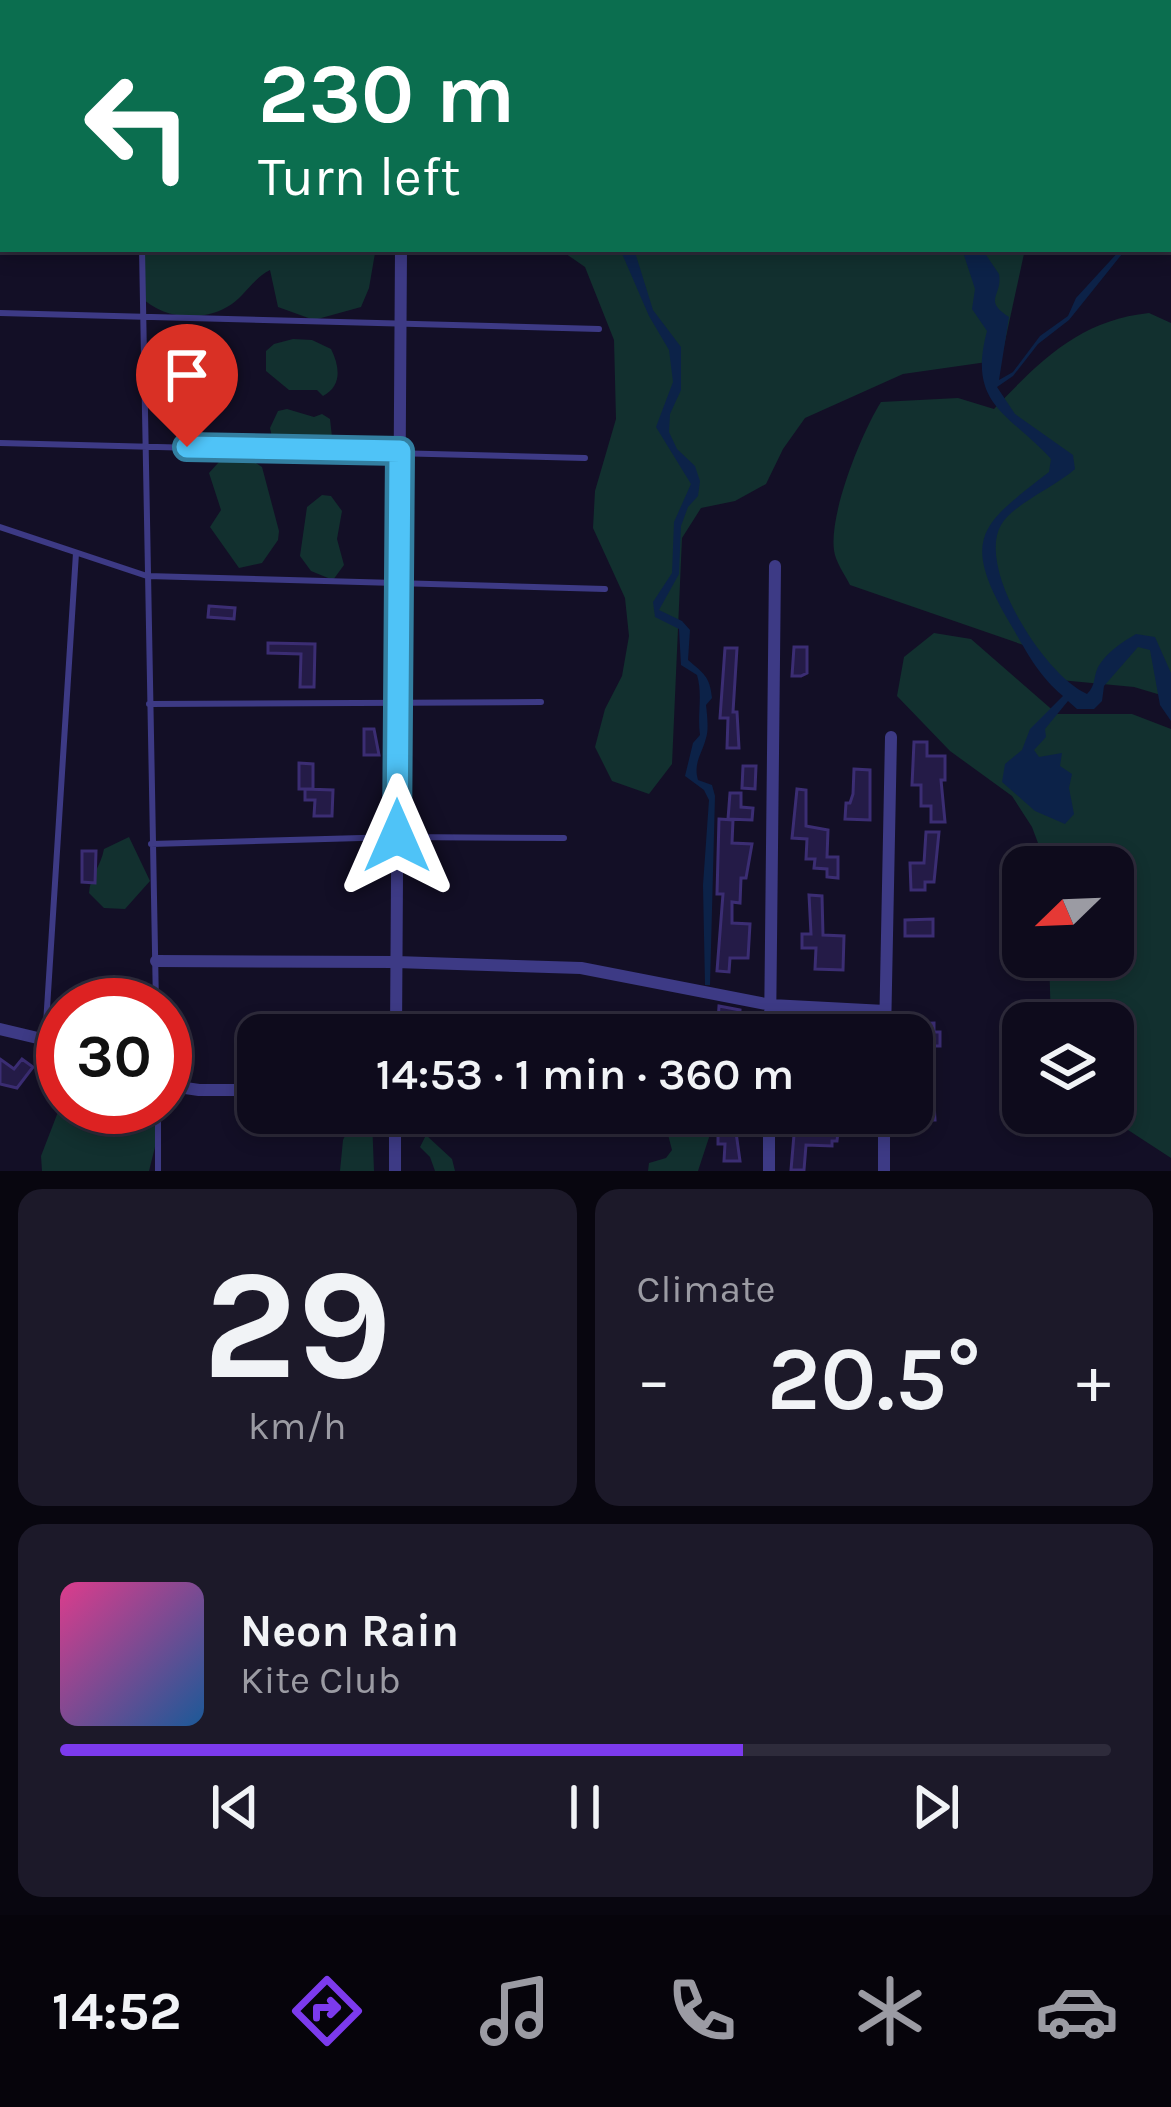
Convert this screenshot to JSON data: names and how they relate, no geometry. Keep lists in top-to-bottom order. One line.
{"north":"bottom left","page":{"turn":["230 m","Turn left"],"limit":"30","trip":"14:53 · 1 min · 360 m","tile":[["29","km/h"],"Climate"],"heat":["−","20.5°","+"],"song":["Neon Rain","Kite Club"],"tabs":"14:52"}}
